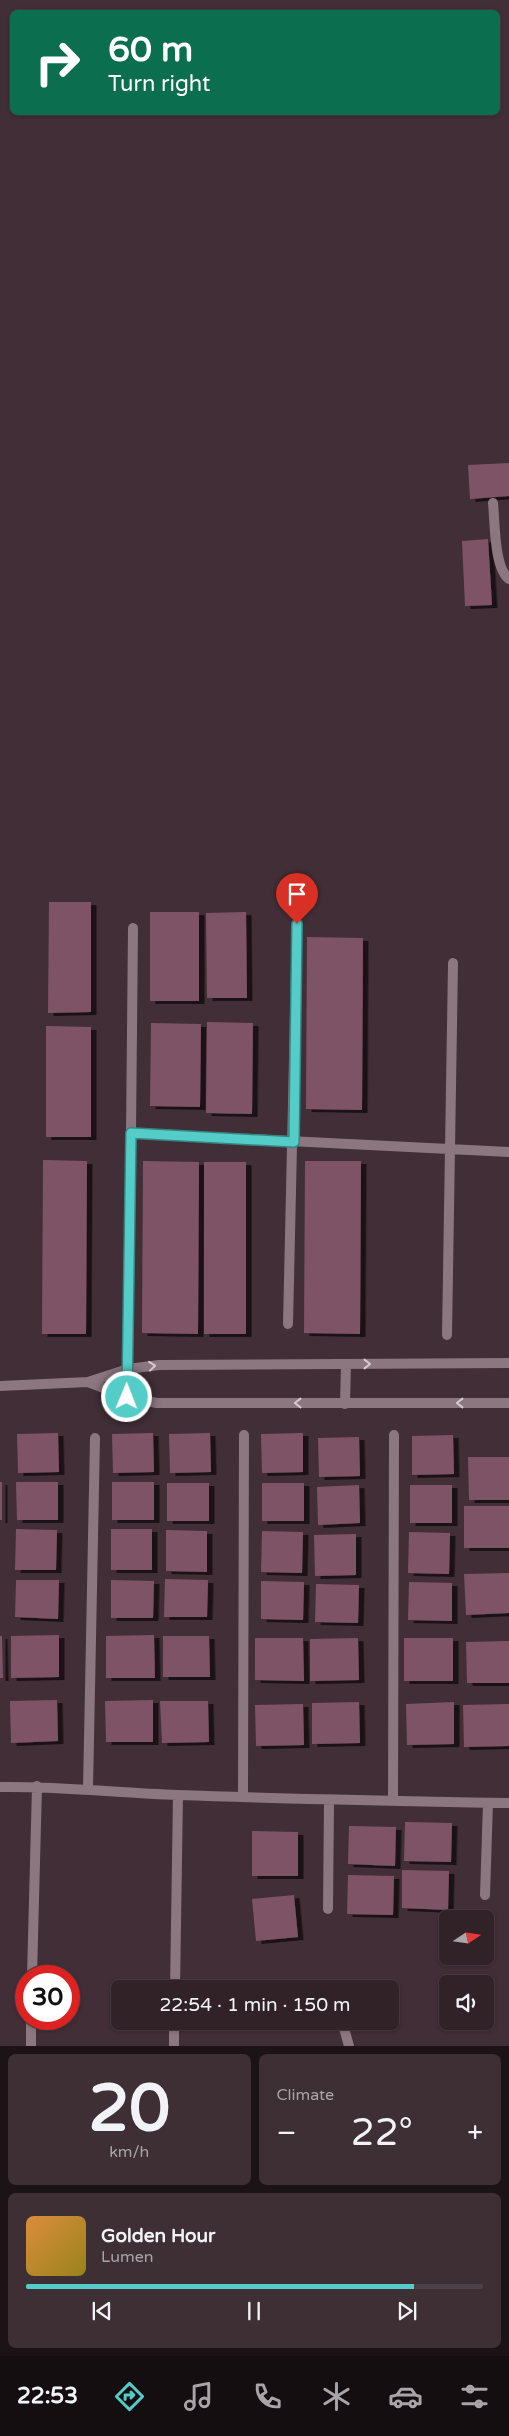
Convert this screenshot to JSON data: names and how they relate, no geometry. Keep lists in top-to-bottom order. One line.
{"north":"right","page":{"turn":["60 m","Turn right"],"limit":"30","trip":"22:54 · 1 min · 150 m","tile":[["20","km/h"],"Climate"],"heat":["−","22°","+"],"song":["Golden Hour","Lumen"],"tabs":"22:53"}}
